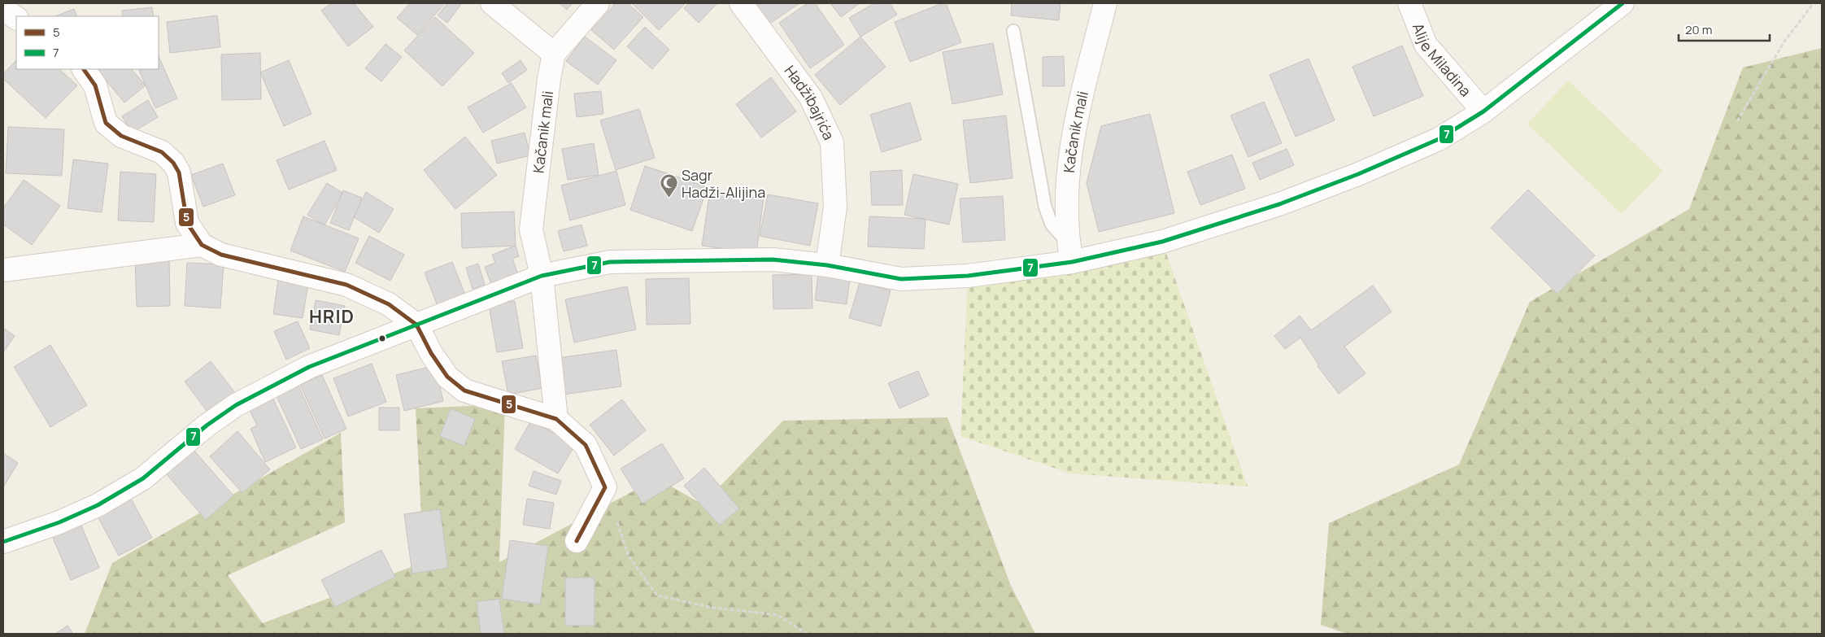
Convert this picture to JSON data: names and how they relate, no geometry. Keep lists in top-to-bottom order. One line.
{"streets":{"street":["Alije Miladina","Hadžibajrića","Kačanik mali"]},"districts":["HRID"],"places":{"mosque":["Sagr Hadži-Alijina"]},"lines":["transit line 7","transit line 5"],"legend":["5","7"],"scale_bar":"20 m"}
